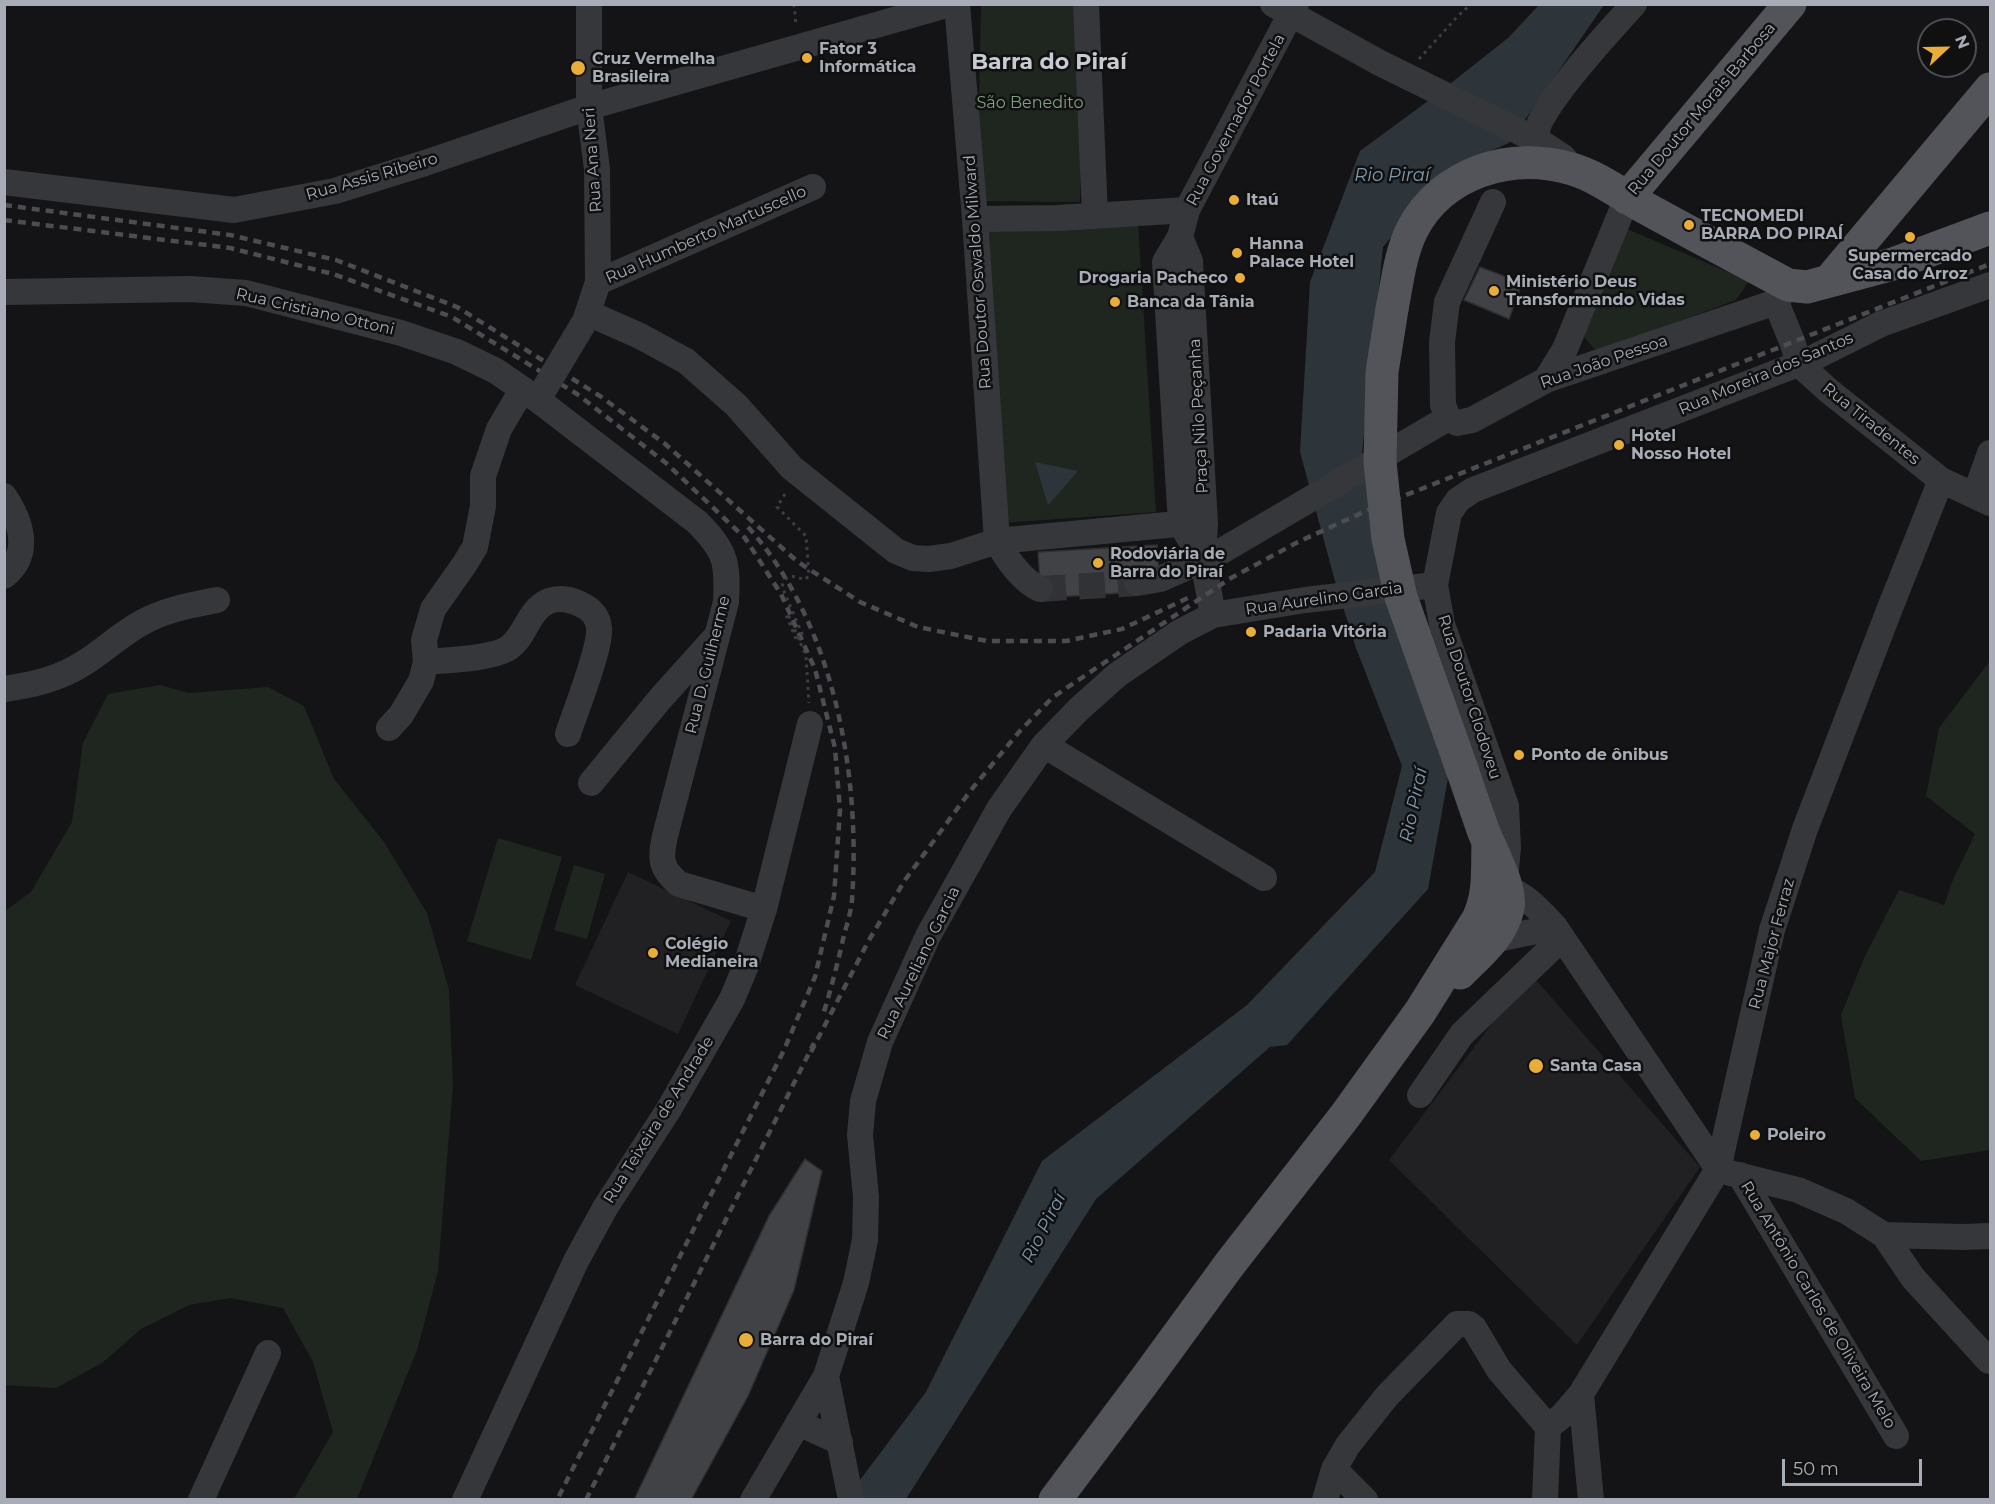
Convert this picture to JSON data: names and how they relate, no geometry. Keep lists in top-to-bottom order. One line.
{"streets":{"main road":["Rua Doutor Morais Barbosa"],"street":["Rua Governador Portela","Rua Ana Neri","Rua Assis Ribeiro","Rua Humberto Martuscello","Rua Doutor Oswaldo Milward","Rua Cristiano Ottoni","Rua João Pessoa","Rua Moreira dos Santos","Praça Nilo Peçanha","Rua Tiradentes","Rua Aurelino Garcia","Rua D. Guilherme","Rua Doutor Clodoveu","Rua Major Ferraz","Rua Aureliano Garcia","Rua Teixeira de Andrade","Rua Antônio Carlos de Oliveira Melo"]},"crossings":[["Rua Doutor Morais Barbosa","Rua João Pessoa"],["Rua Governador Portela","Praça Nilo Peçanha"],["Rua Ana Neri","Rua Assis Ribeiro"],["Rua Ana Neri","Rua Humberto Martuscello"],["Rua Ana Neri","Rua Cristiano Ottoni"],["Rua Ana Neri","Rua D. Guilherme"],["Rua Cristiano Ottoni","Rua D. Guilherme"],["Rua João Pessoa","Rua Tiradentes"],["Rua Moreira dos Santos","Rua Tiradentes"],["Rua Moreira dos Santos","Rua Doutor Clodoveu"],["Praça Nilo Peçanha","Rua Aurelino Garcia"],["Praça Nilo Peçanha","Rua Aureliano Garcia"],["Rua Tiradentes","Rua Major Ferraz"],["Rua Aurelino Garcia","Rua Doutor Clodoveu"],["Rua Aurelino Garcia","Rua Aureliano Garcia"],["Rua D. Guilherme","Rua Teixeira de Andrade"],["Rua Doutor Clodoveu","Rua Antônio Carlos de Oliveira Melo"],["Rua Major Ferraz","Rua Antônio Carlos de Oliveira Melo"]],"districts":["Barra do Piraí"],"water":["Rio Piraí"],"parks":["São Benedito"],"places":["Fator 3 Informática","Cruz Vermelha Brasileira","Itaú","TECNOMEDI BARRA DO PIRAÍ","Supermercado Casa do Arroz","Hanna Palace Hotel","Drogaria Pacheco","Ministério Deus Transformando Vidas","Banca da Tânia","Hotel Nosso Hotel","Rodoviária de Barra do Piraí","Padaria Vitória","Ponto de ônibus","Colégio Medianeira","Santa Casa","Poleiro","Barra do Piraí"],"scale_bar":"50 m","north":"right"}
